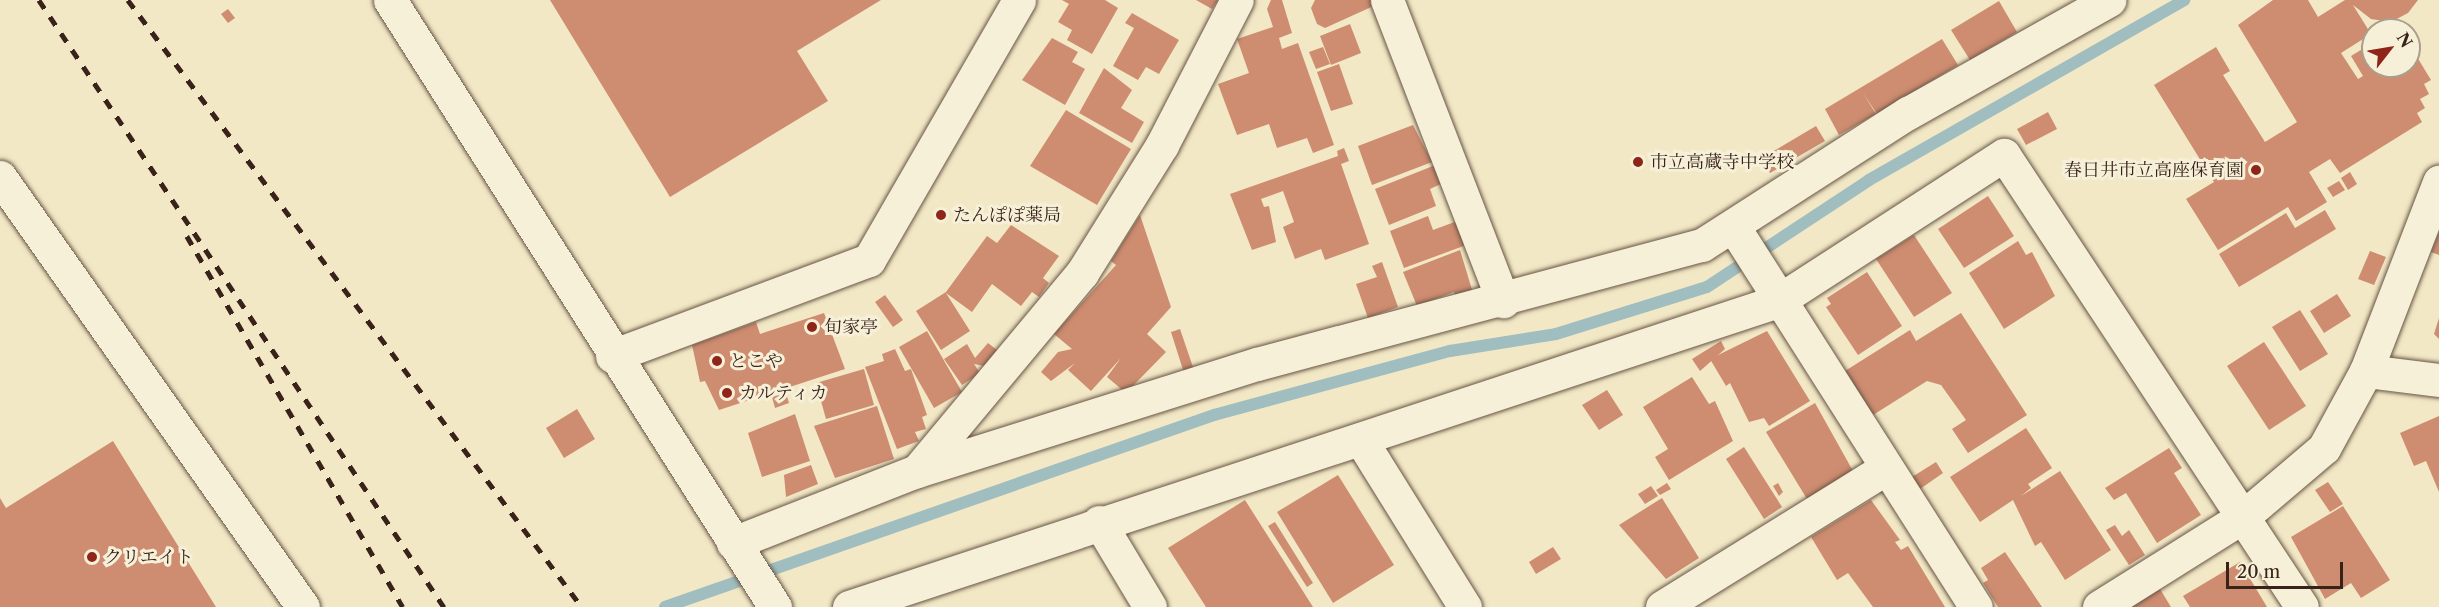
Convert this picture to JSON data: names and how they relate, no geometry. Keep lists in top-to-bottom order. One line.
{"places":["市立高蔵寺中学校","春日井市立高座保育園","たんぽぽ薬局","旬家亭","とこや","カルティカ","クリエイト"],"scale_bar":"20 m","north":"top right"}
